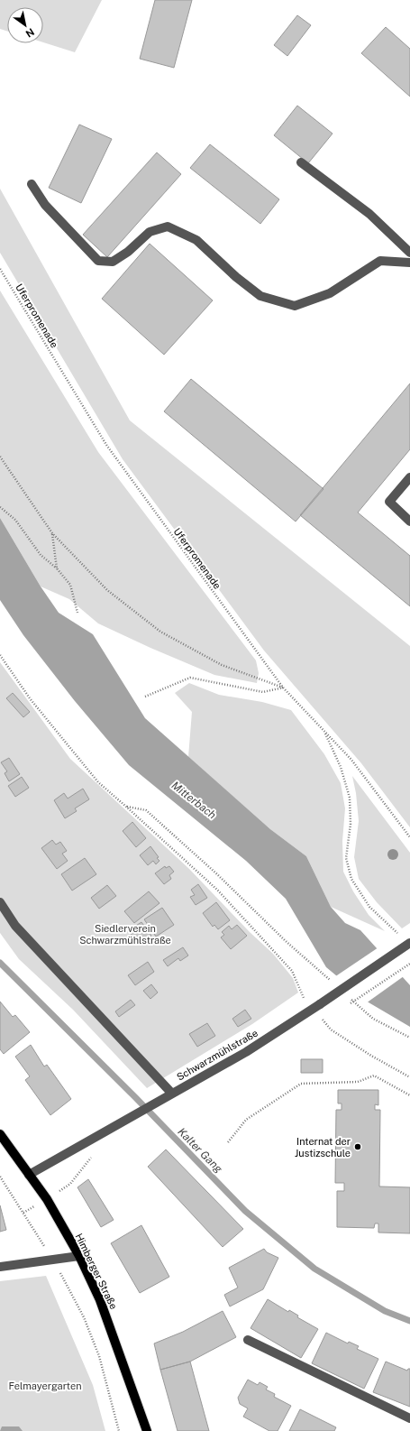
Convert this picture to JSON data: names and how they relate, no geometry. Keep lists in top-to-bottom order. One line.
{"streets":{"main road":["Himberger Straße"],"street":["Schwarzmühlstraße"],"path":["Uferpromenade"]},"crossings":[["Schwarzmühlstraße","Himberger Straße"]],"water":["Mitterbach","Kalter Gang"],"parks":["Siedlerverein Schwarzmühlstraße","Felmayergarten"],"places":["Internat der Justizschule"],"north":"bottom right"}
